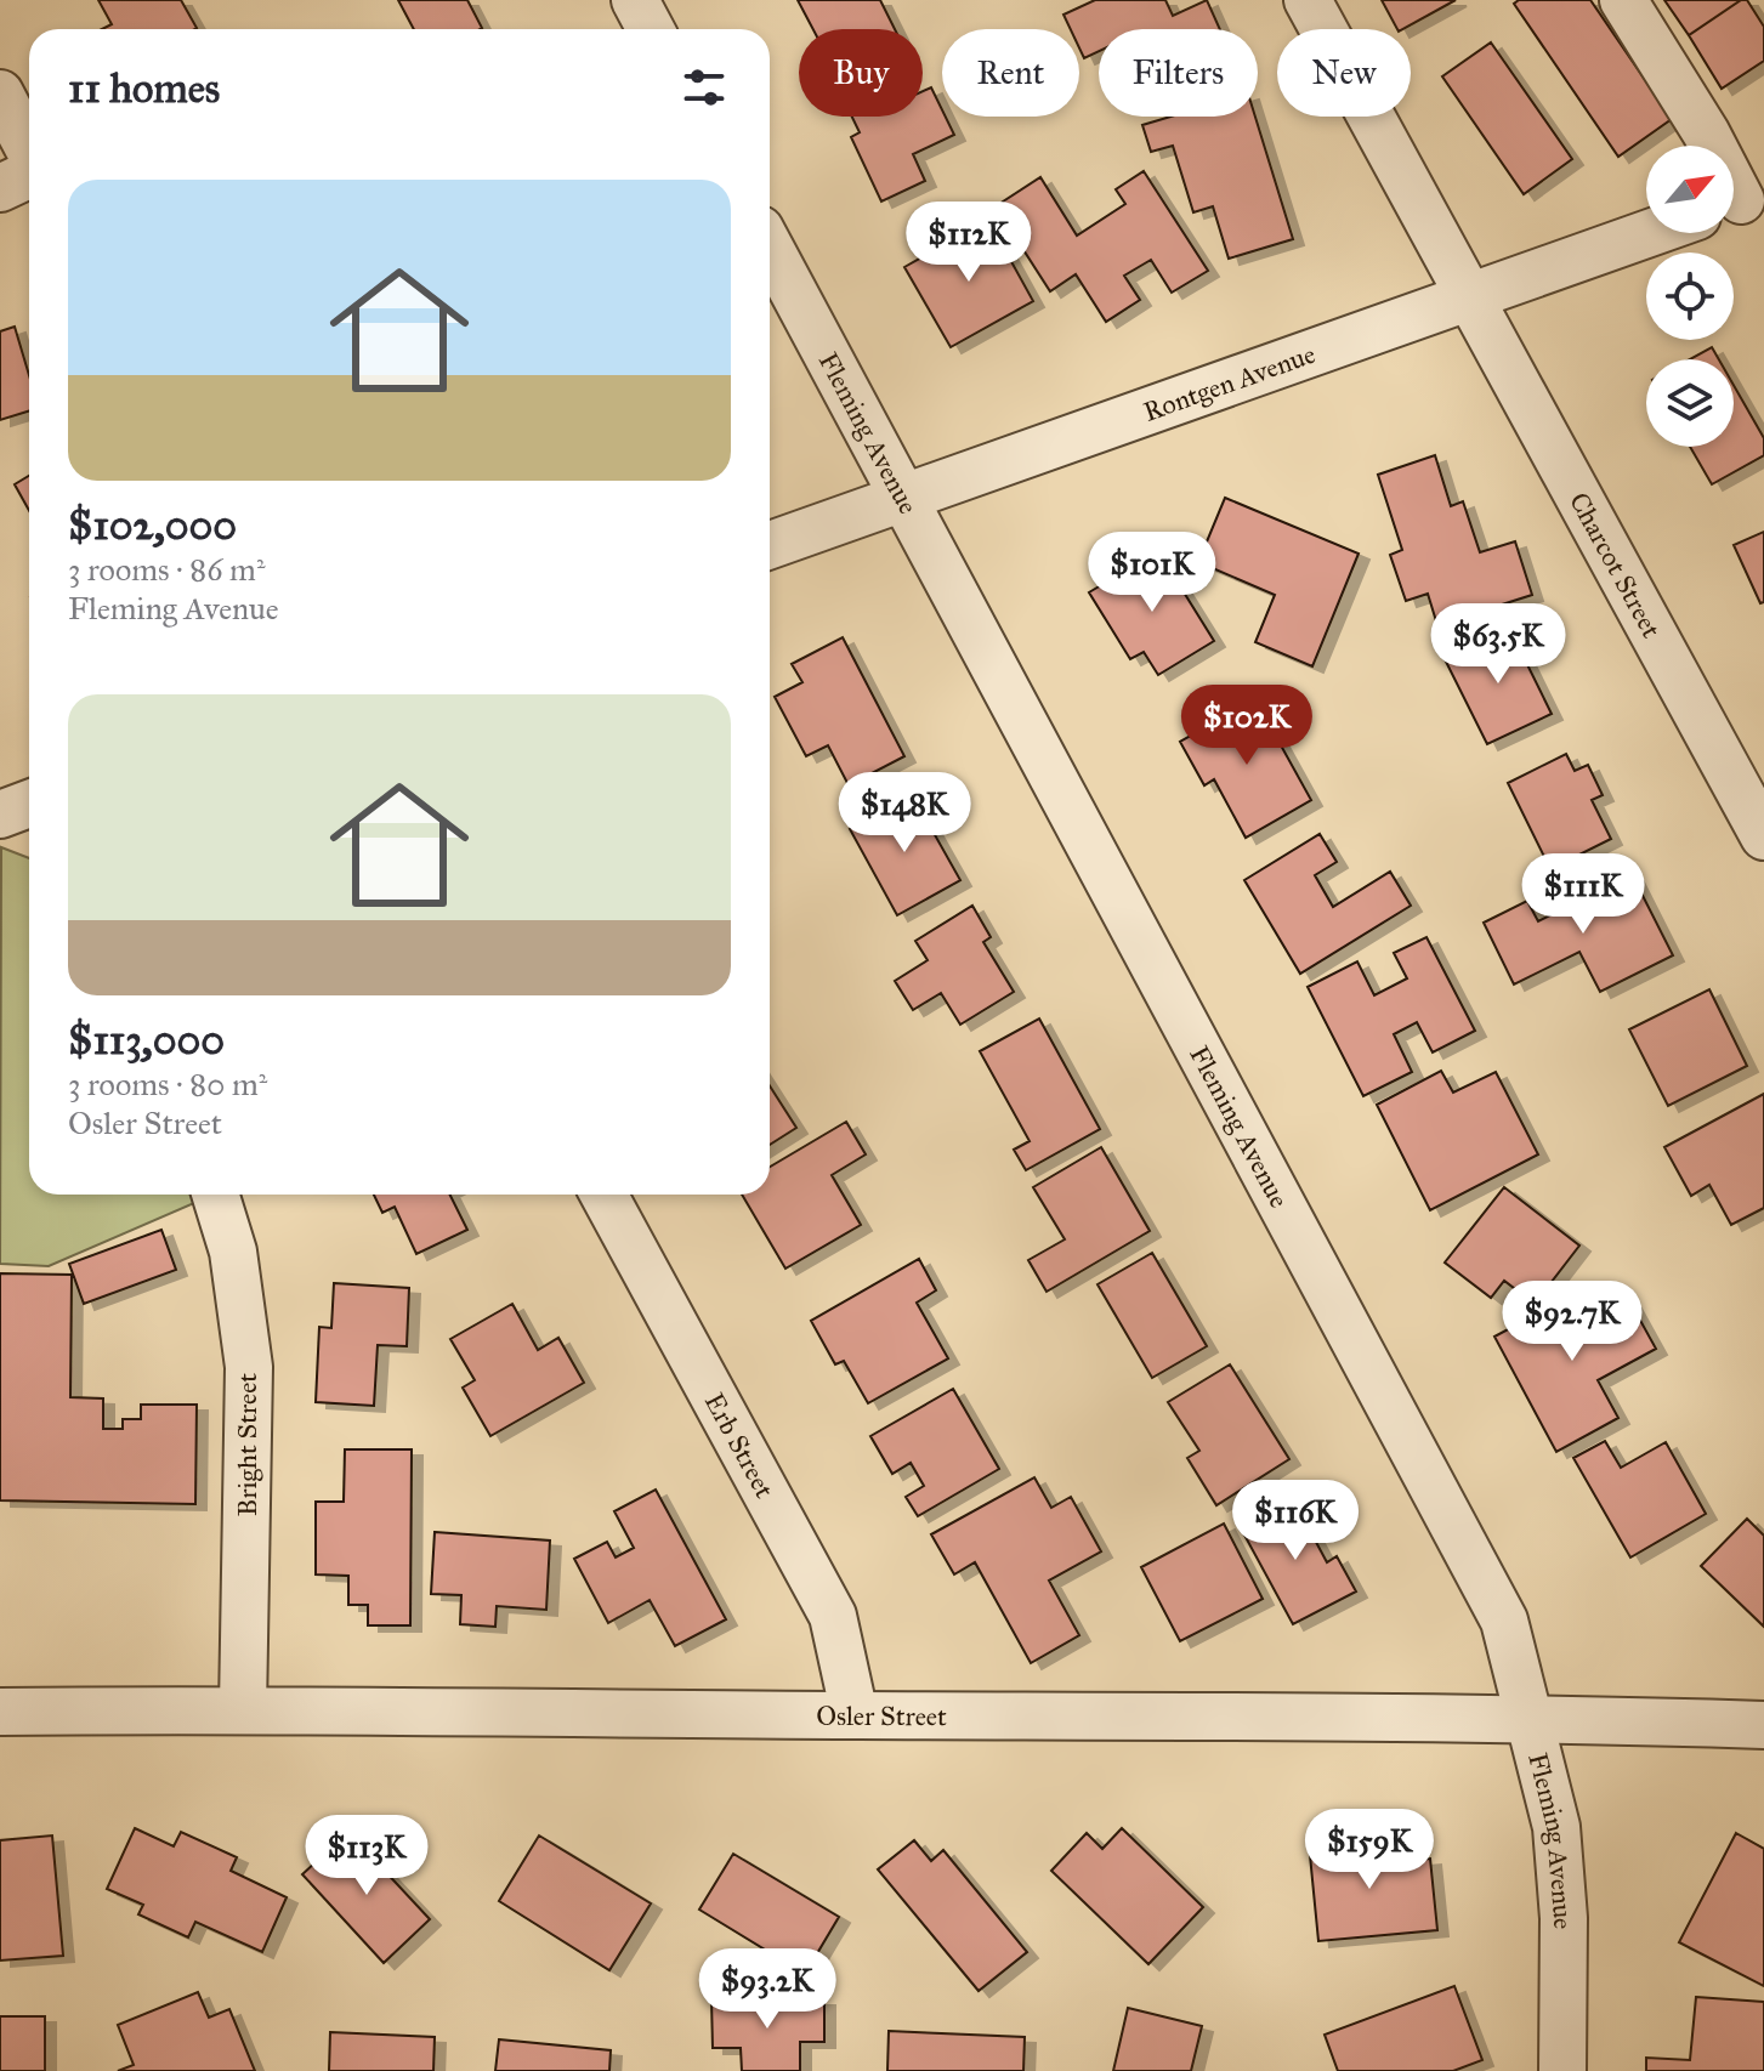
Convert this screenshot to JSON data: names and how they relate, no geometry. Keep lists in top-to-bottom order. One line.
{"streets":{"street":["Rontgen Avenue","Fleming Avenue","Charcot Street","Bright Street","Erb Street","Osler Street"]},"crossings":[["Rontgen Avenue","Fleming Avenue"],["Rontgen Avenue","Charcot Street"],["Fleming Avenue","Osler Street"],["Bright Street","Osler Street"],["Erb Street","Osler Street"]],"north":"top right","page":{"chip":["Buy","Rent","Filters","New"],"heading":"11 homes","list":[{"name":"$102,000","note":"3 rooms · 86 m² · Fleming Avenue"},{"name":"$113,000","note":"3 rooms · 80 m² · Osler Street"}],"price":["$112K","$101K","$63.5K","$102K","$148K","$111K","$92.7K","$116K","$159K","$113K","$93.2K"]}}
